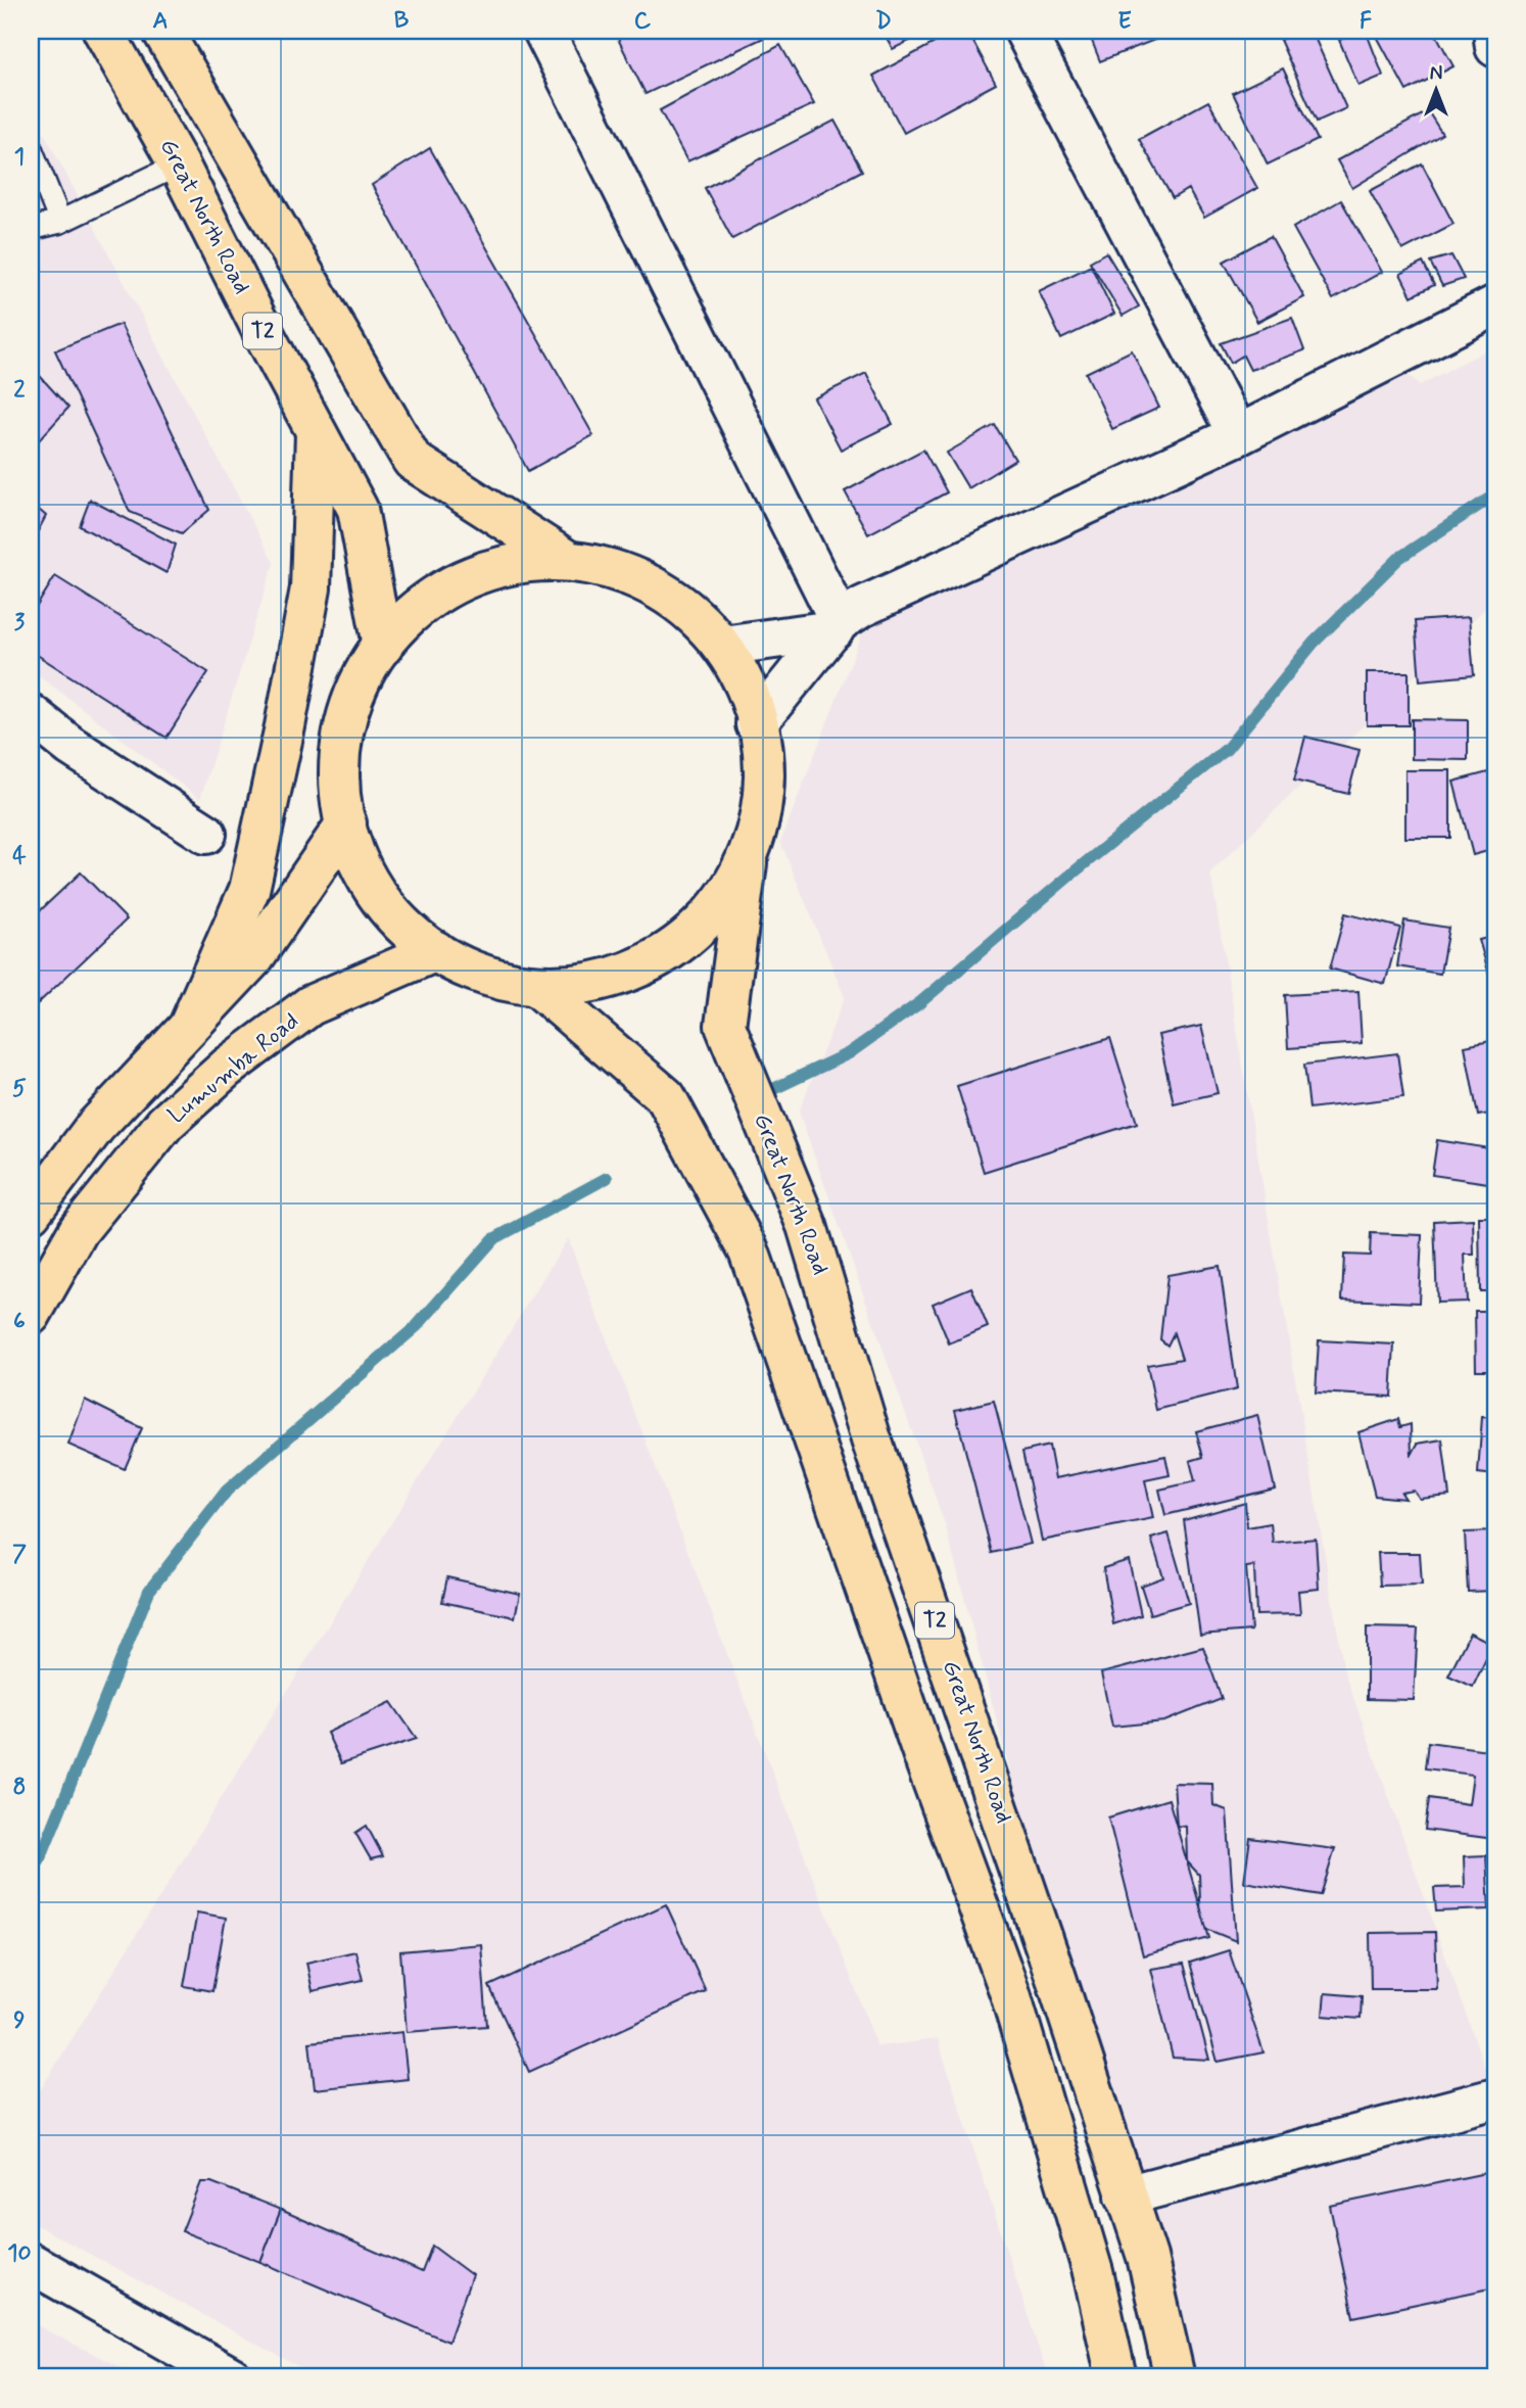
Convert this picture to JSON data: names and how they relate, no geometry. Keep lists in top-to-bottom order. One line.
{"streets":{"main road":["Great North Road","T2","Lumumba Road"]},"north":"top","grid":{"columns":["A","B","C","D","E","F"],"rows":["1","2","3","4","5","6","7","8","9","10"]}}
